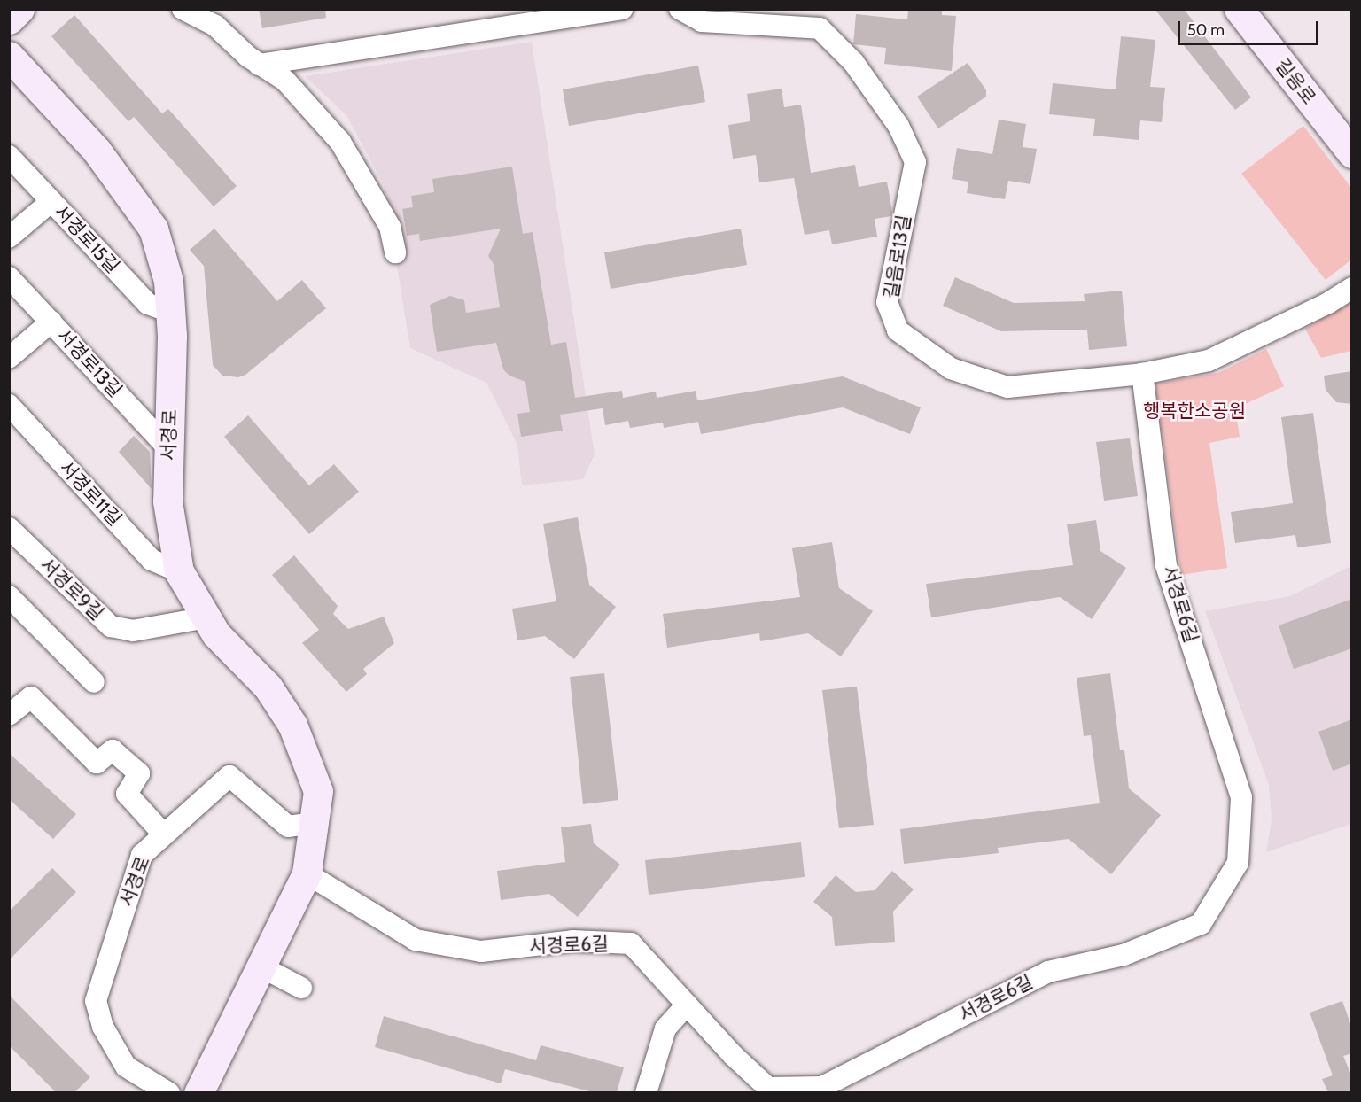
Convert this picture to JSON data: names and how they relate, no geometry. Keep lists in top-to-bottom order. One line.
{"streets":{"street":["길음로","서경로15길","길음로13길","서경로13길","서경로","서경로11길","서경로9길","서경로6길"]},"crossings":[["서경로15길","서경로"],["길음로13길","서경로6길"],["서경로13길","서경로"],["서경로","서경로11길"],["서경로","서경로9길"],["서경로","서경로6길"]],"parks":["행복한소공원"],"scale_bar":"50 m"}
